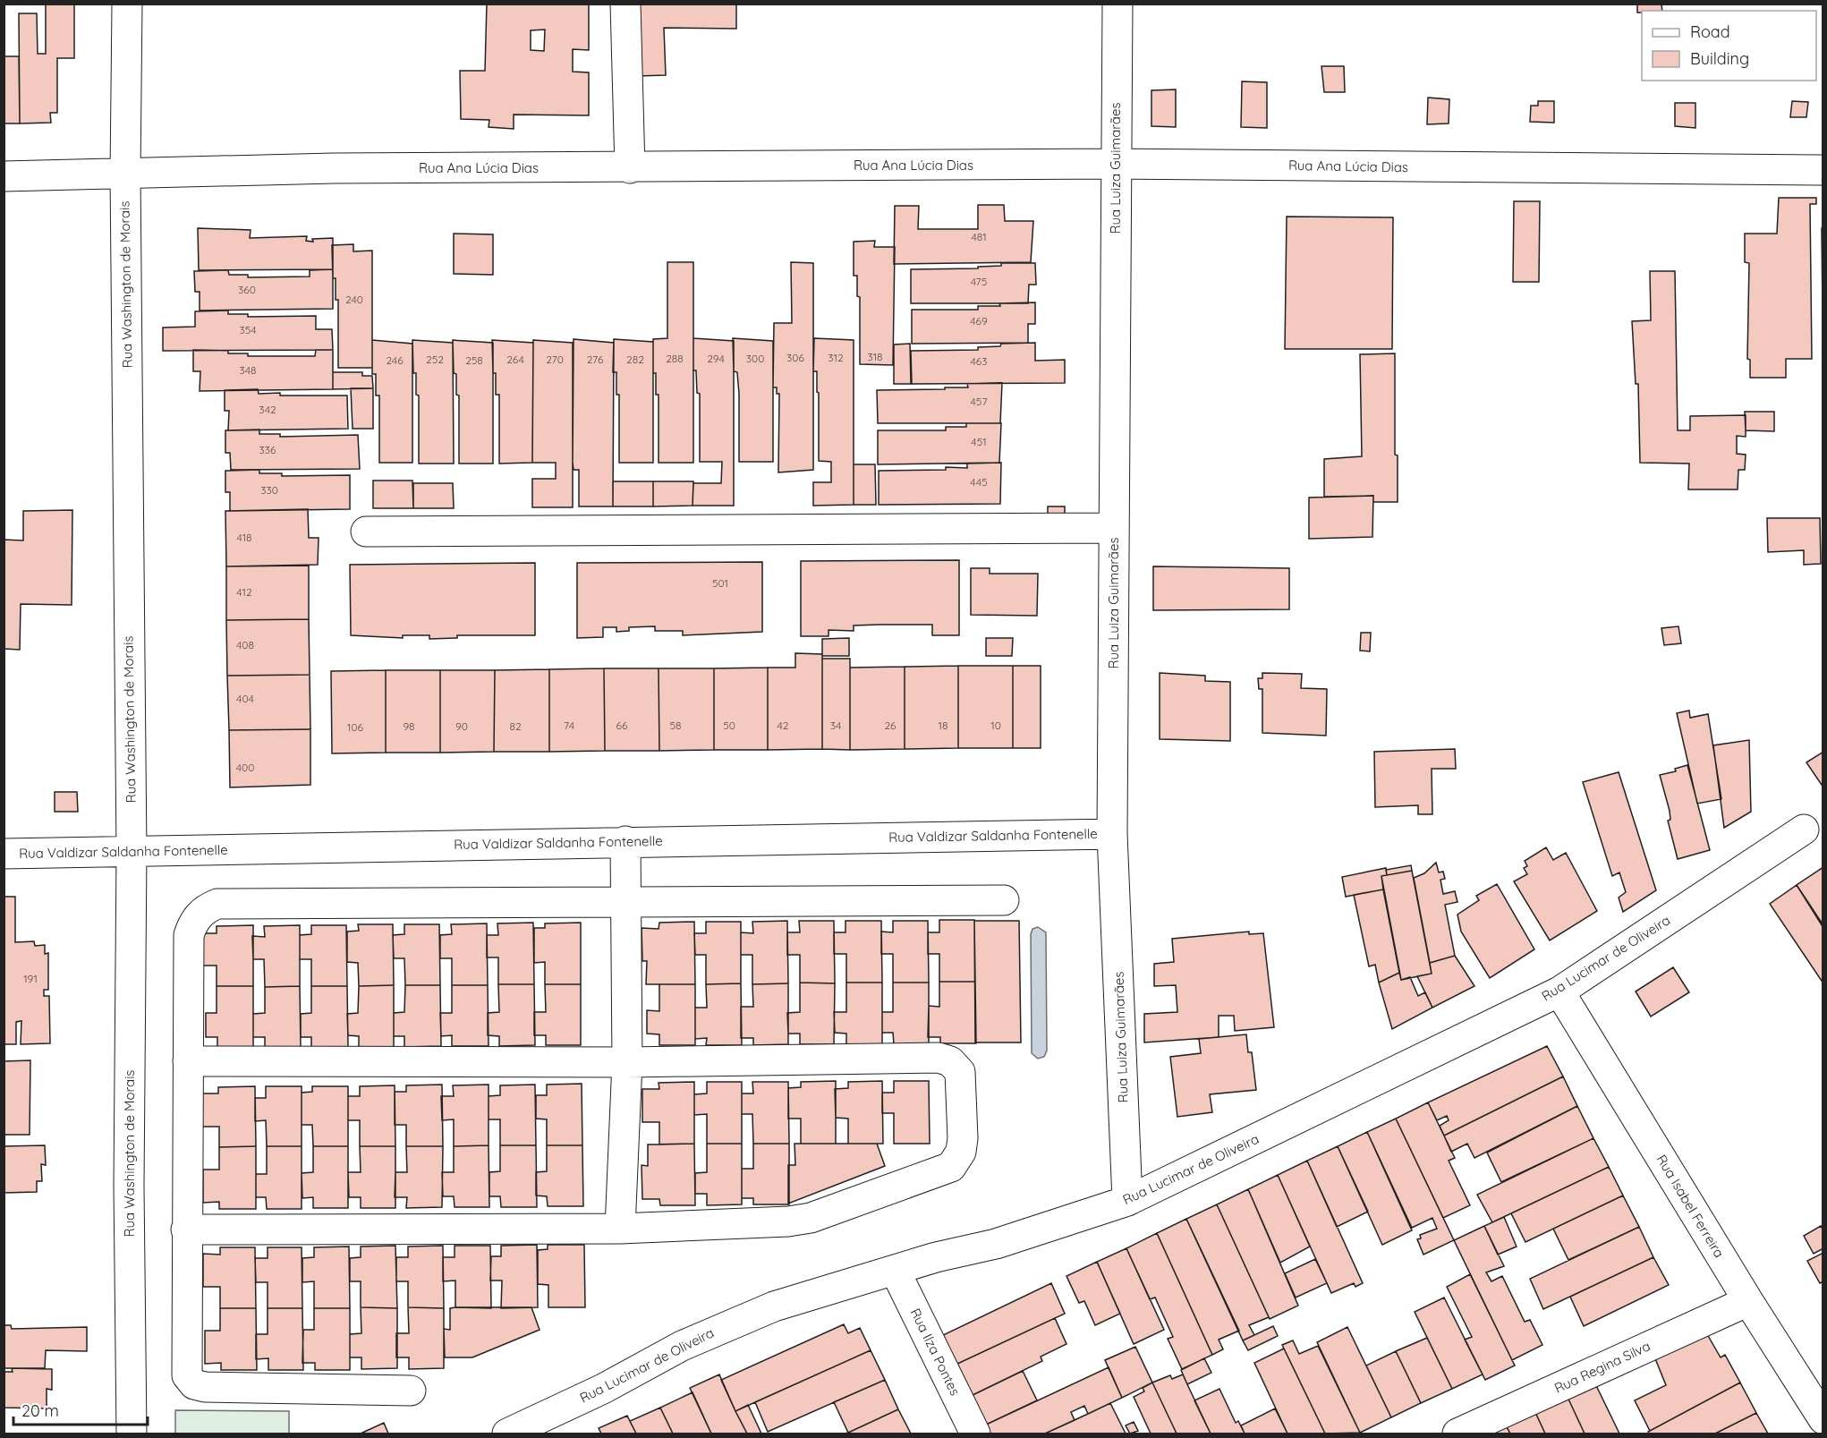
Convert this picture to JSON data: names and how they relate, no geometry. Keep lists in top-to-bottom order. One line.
{"streets":{"street":["Rua Ana Lúcia Dias","Rua Luiza Guimarães","Rua Washington de Morais","Rua Valdizar Saldanha Fontenelle","Rua Lucimar de Oliveira","Rua Isabel Ferreira","Rua Ilza Pontes","Rua Regina Silva"]},"crossings":[["Rua Ana Lúcia Dias","Rua Luiza Guimarães"],["Rua Ana Lúcia Dias","Rua Washington de Morais"],["Rua Luiza Guimarães","Rua Valdizar Saldanha Fontenelle"],["Rua Luiza Guimarães","Rua Lucimar de Oliveira"],["Rua Washington de Morais","Rua Valdizar Saldanha Fontenelle"],["Rua Lucimar de Oliveira","Rua Isabel Ferreira"],["Rua Lucimar de Oliveira","Rua Ilza Pontes"],["Rua Isabel Ferreira","Rua Regina Silva"]],"house_numbers":["481","475","360","240","469","354","318","306","312","288","294","300","252","264","270","276","282","246","258","463","348","457","342","451","336","445","330","418","501","412","408","404","74","66","58","50","42","34","26","18","10","98","90","82","106","400","191"],"legend":["Road","Building"],"scale_bar":"20 m"}
